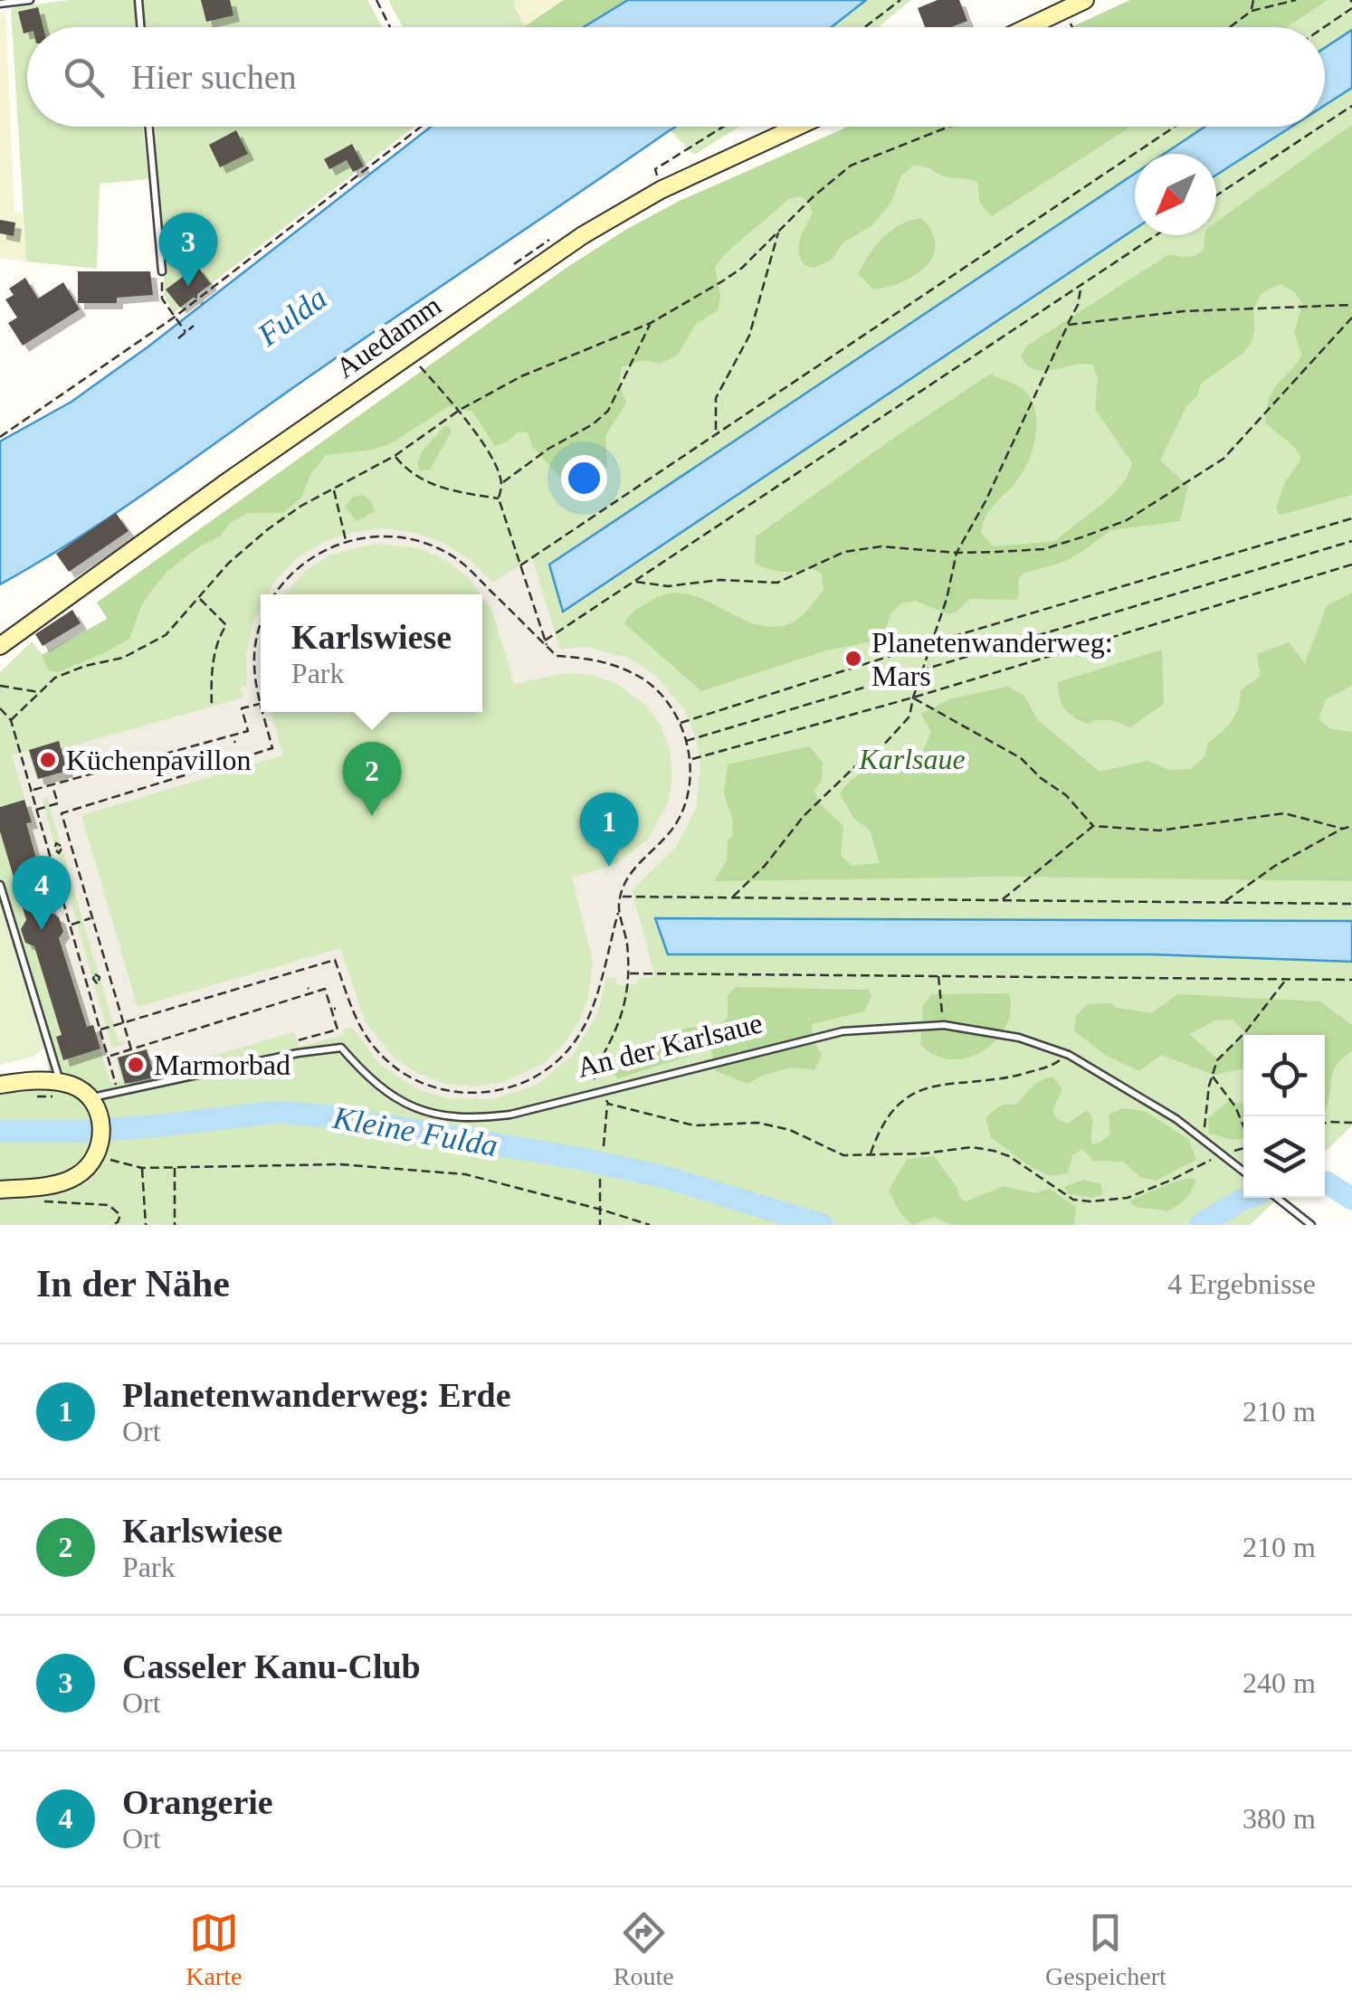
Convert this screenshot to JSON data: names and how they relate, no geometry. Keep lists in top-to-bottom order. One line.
{"streets":{"street":["Auedamm"],"lane":["An der Karlsaue"]},"water":["Fulda","Kleine Fulda"],"parks":["Karlsaue"],"places":["Planetenwanderweg: Mars","Küchenpavillon","Marmorbad"],"north":"bottom left","page":{"search":"Hier suchen","pins":["3","2","1","4"],"popup":["Karlswiese","Park"],"heading":["In der Nähe","4 Ergebnisse"],"list":[{"mark":"1","name":"Planetenwanderweg: Erde","note":"Ort","value":"210 m"},{"mark":"2","name":"Karlswiese","note":"Park","value":"210 m"},{"mark":"3","name":"Casseler Kanu-Club","note":"Ort","value":"240 m"},{"mark":"4","name":"Orangerie","note":"Ort","value":"380 m"}],"nav":["Karte","Route","Gespeichert"]}}
